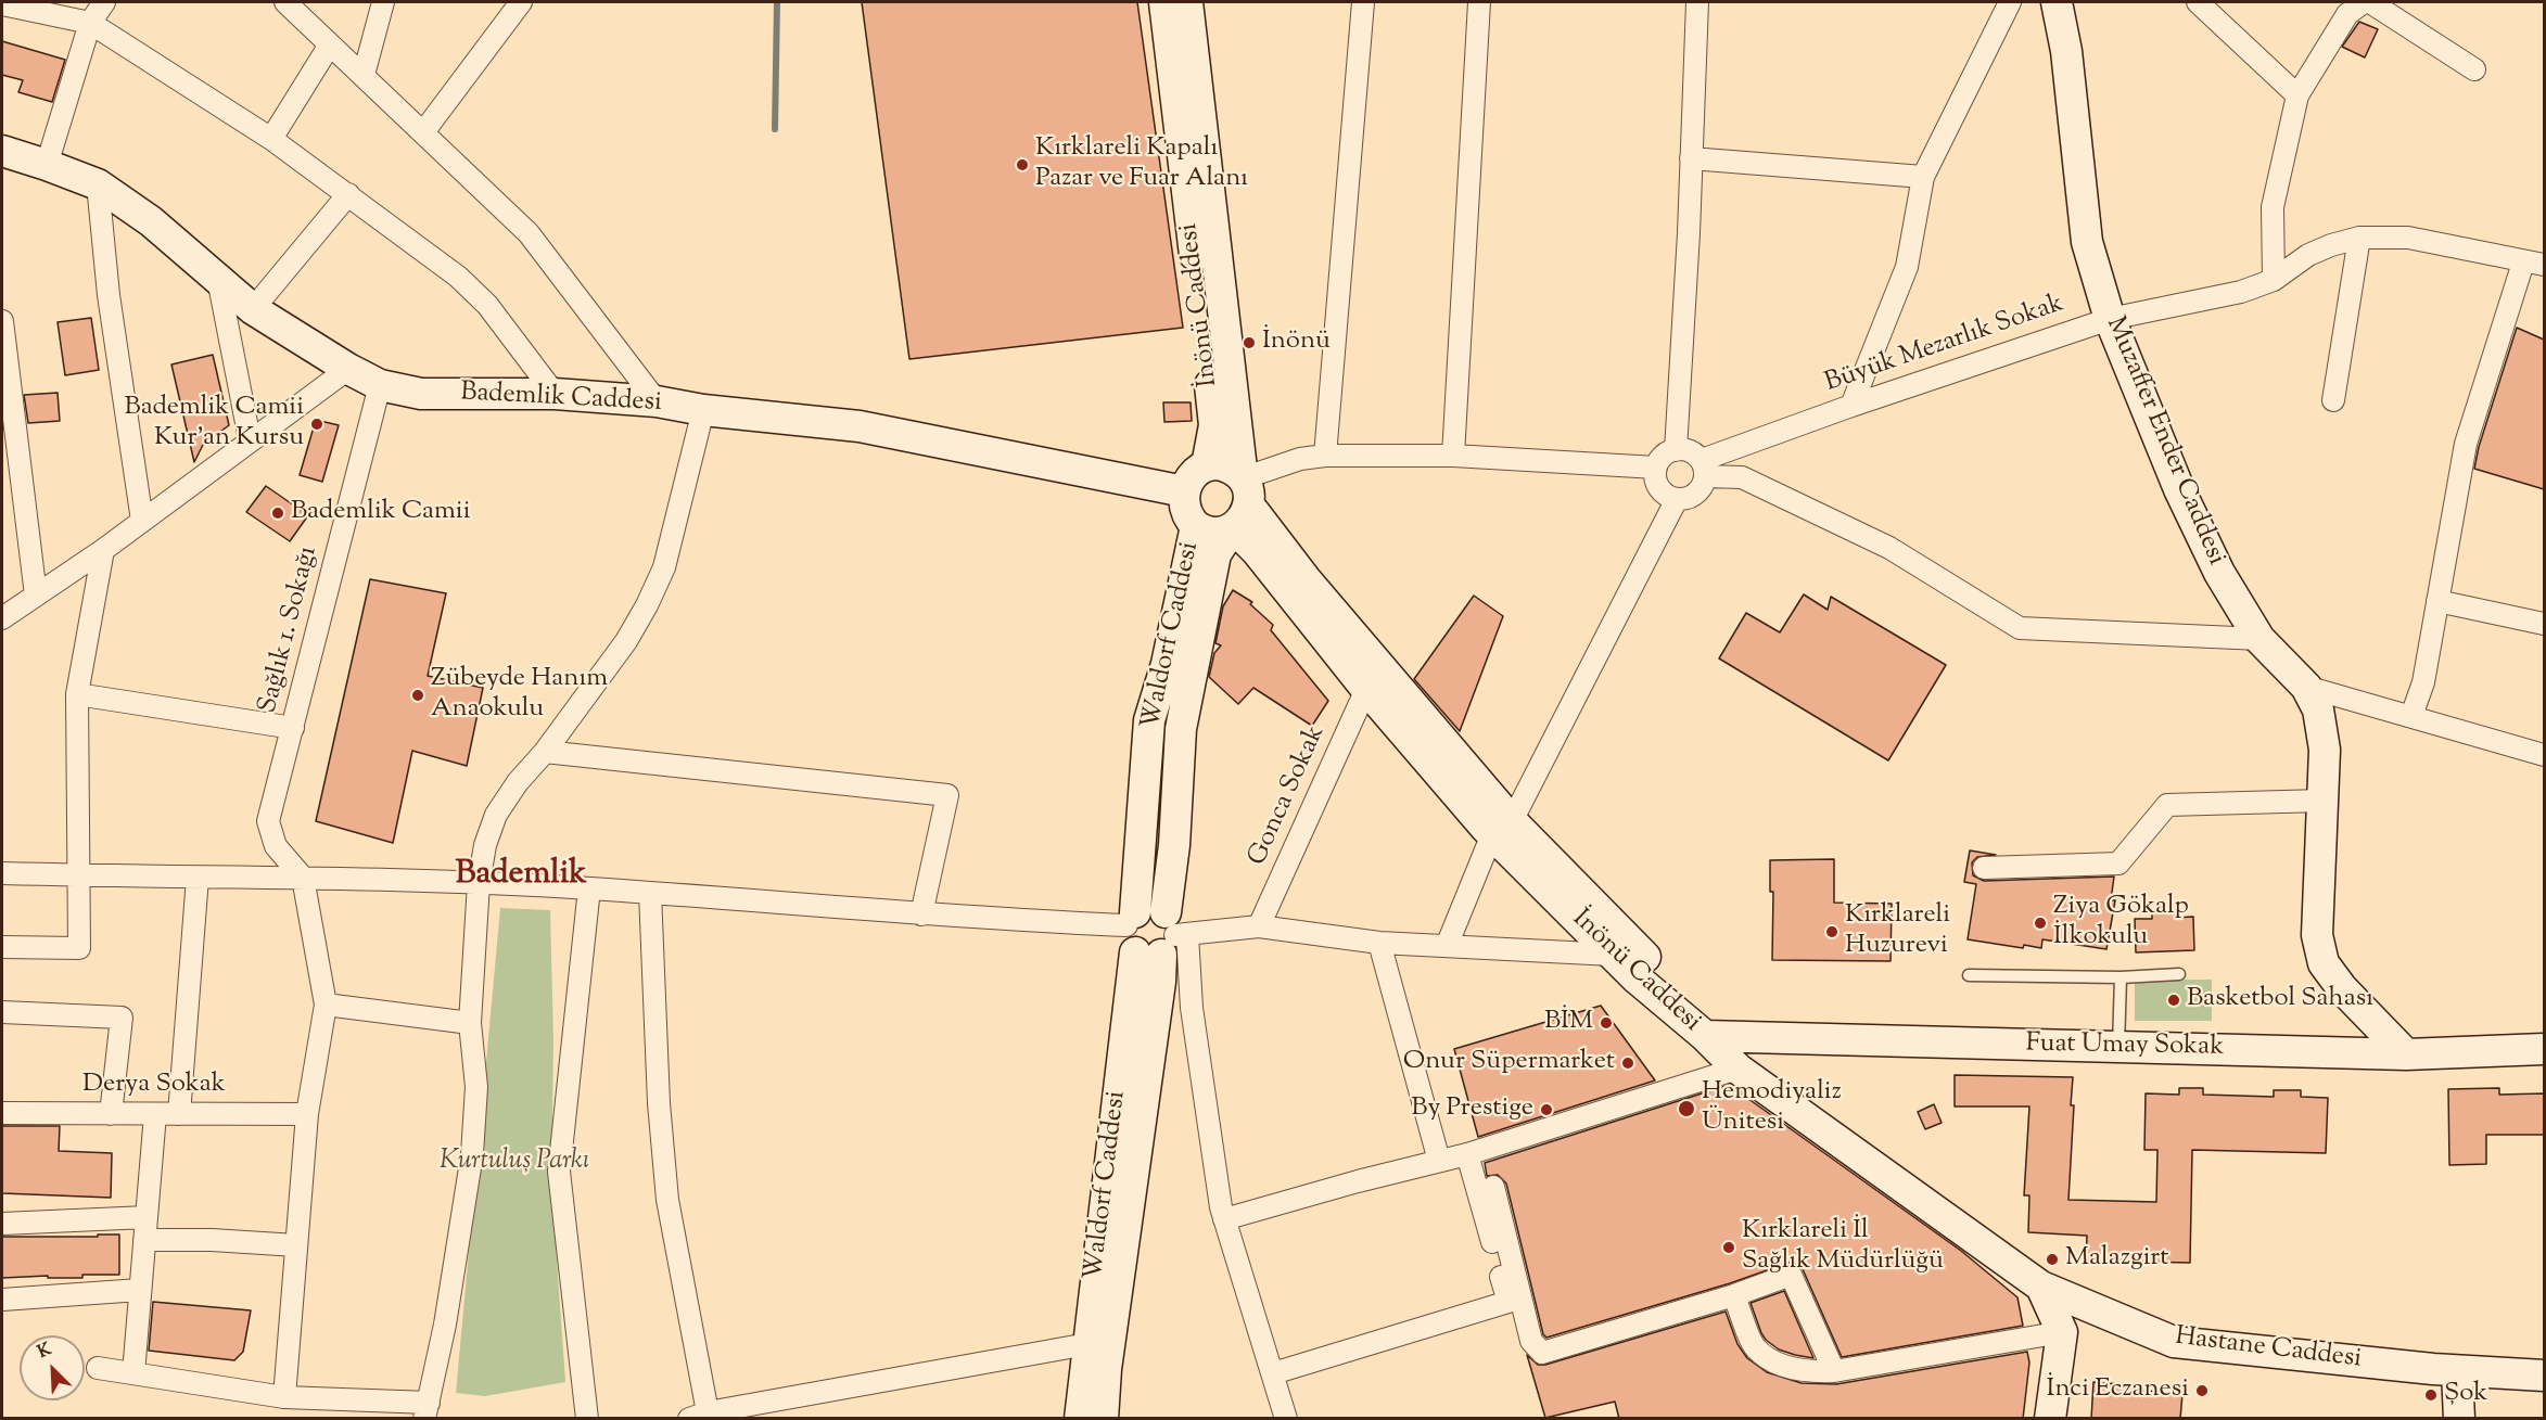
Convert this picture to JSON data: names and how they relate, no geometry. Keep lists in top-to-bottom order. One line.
{"streets":{"main road":["İnönü Caddesi","Bademlik Caddesi","Muzaffer Ender Caddesi","Waldorf Caddesi","Fuat Umay Sokak","Hastane Caddesi"],"street":["Büyük Mezarlık Sokak","Sağlık 1. Sokağı","Gonca Sokak","Derya Sokak"]},"crossings":[["İnönü Caddesi","Bademlik Caddesi"],["İnönü Caddesi","Waldorf Caddesi"],["İnönü Caddesi","Gonca Sokak"],["İnönü Caddesi","Fuat Umay Sokak"],["İnönü Caddesi","Hastane Caddesi"],["Büyük Mezarlık Sokak","Muzaffer Ender Caddesi"],["Bademlik Caddesi","Sağlık 1. Sokağı"],["Bademlik Caddesi","Waldorf Caddesi"],["Muzaffer Ender Caddesi","Fuat Umay Sokak"],["Fuat Umay Sokak","Hastane Caddesi"]],"districts":["Bademlik"],"parks":["Kurtuluş Parkı"],"places":["Kırklareli Kapalı Pazar ve Fuar Alanı","İnönü","Bademlik Camii Kur'an Kursu","Bademlik Camii","Zübeyde Hanım Anaokulu","Ziya Gökalp İlkokulu","Kırklareli Huzurevi","Basketbol Sahası","BİM","Onur Süpermarket","Hemodiyaliz Ünitesi","By Prestige","Kırklareli İl Sağlık Müdürlüğü","Malazgirt","İnci Eczanesi","Şok"],"north":"top left"}
